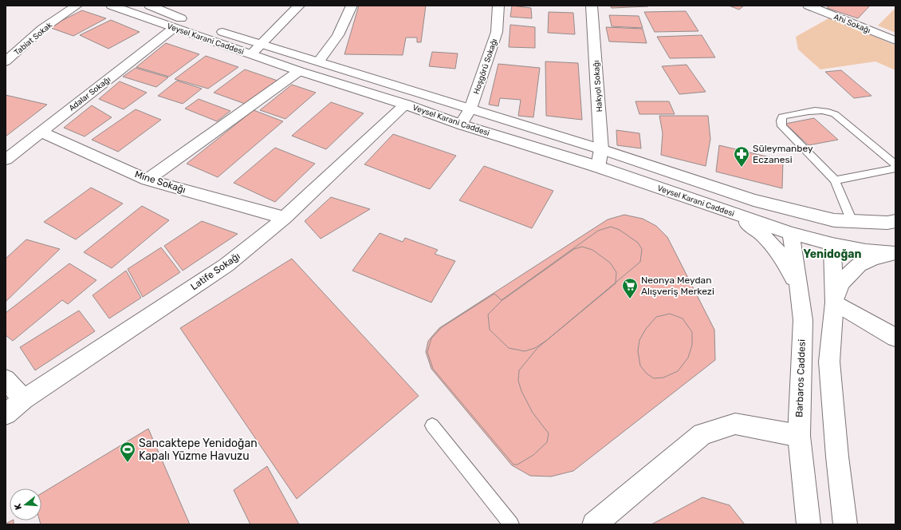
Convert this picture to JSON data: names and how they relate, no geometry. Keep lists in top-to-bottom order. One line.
{"streets":{"main road":["Ahi Sokağı","Tabiat Sokak","Veysel Karani Caddesi","Hoşgörü Sokağı","Hakyol Sokağı","Adalar Sokağı","Mine Sokağı","Latife Sokağı","Barbaros Caddesi"]},"crossings":[["Veysel Karani Caddesi","Hoşgörü Sokağı"],["Veysel Karani Caddesi","Hakyol Sokağı"],["Veysel Karani Caddesi","Adalar Sokağı"],["Veysel Karani Caddesi","Latife Sokağı"],["Veysel Karani Caddesi","Barbaros Caddesi"],["Adalar Sokağı","Mine Sokağı"],["Mine Sokağı","Latife Sokağı"]],"districts":["Yenidoğan"],"places":{"pharmacy":["Süleymanbey Eczanesi"],"supermarket":["Neonya Meydan Alışveriş Merkezi"],"sports":["Sancaktepe Yenidoğan Kapalı Yüzme Havuzu"]},"north":"left"}
